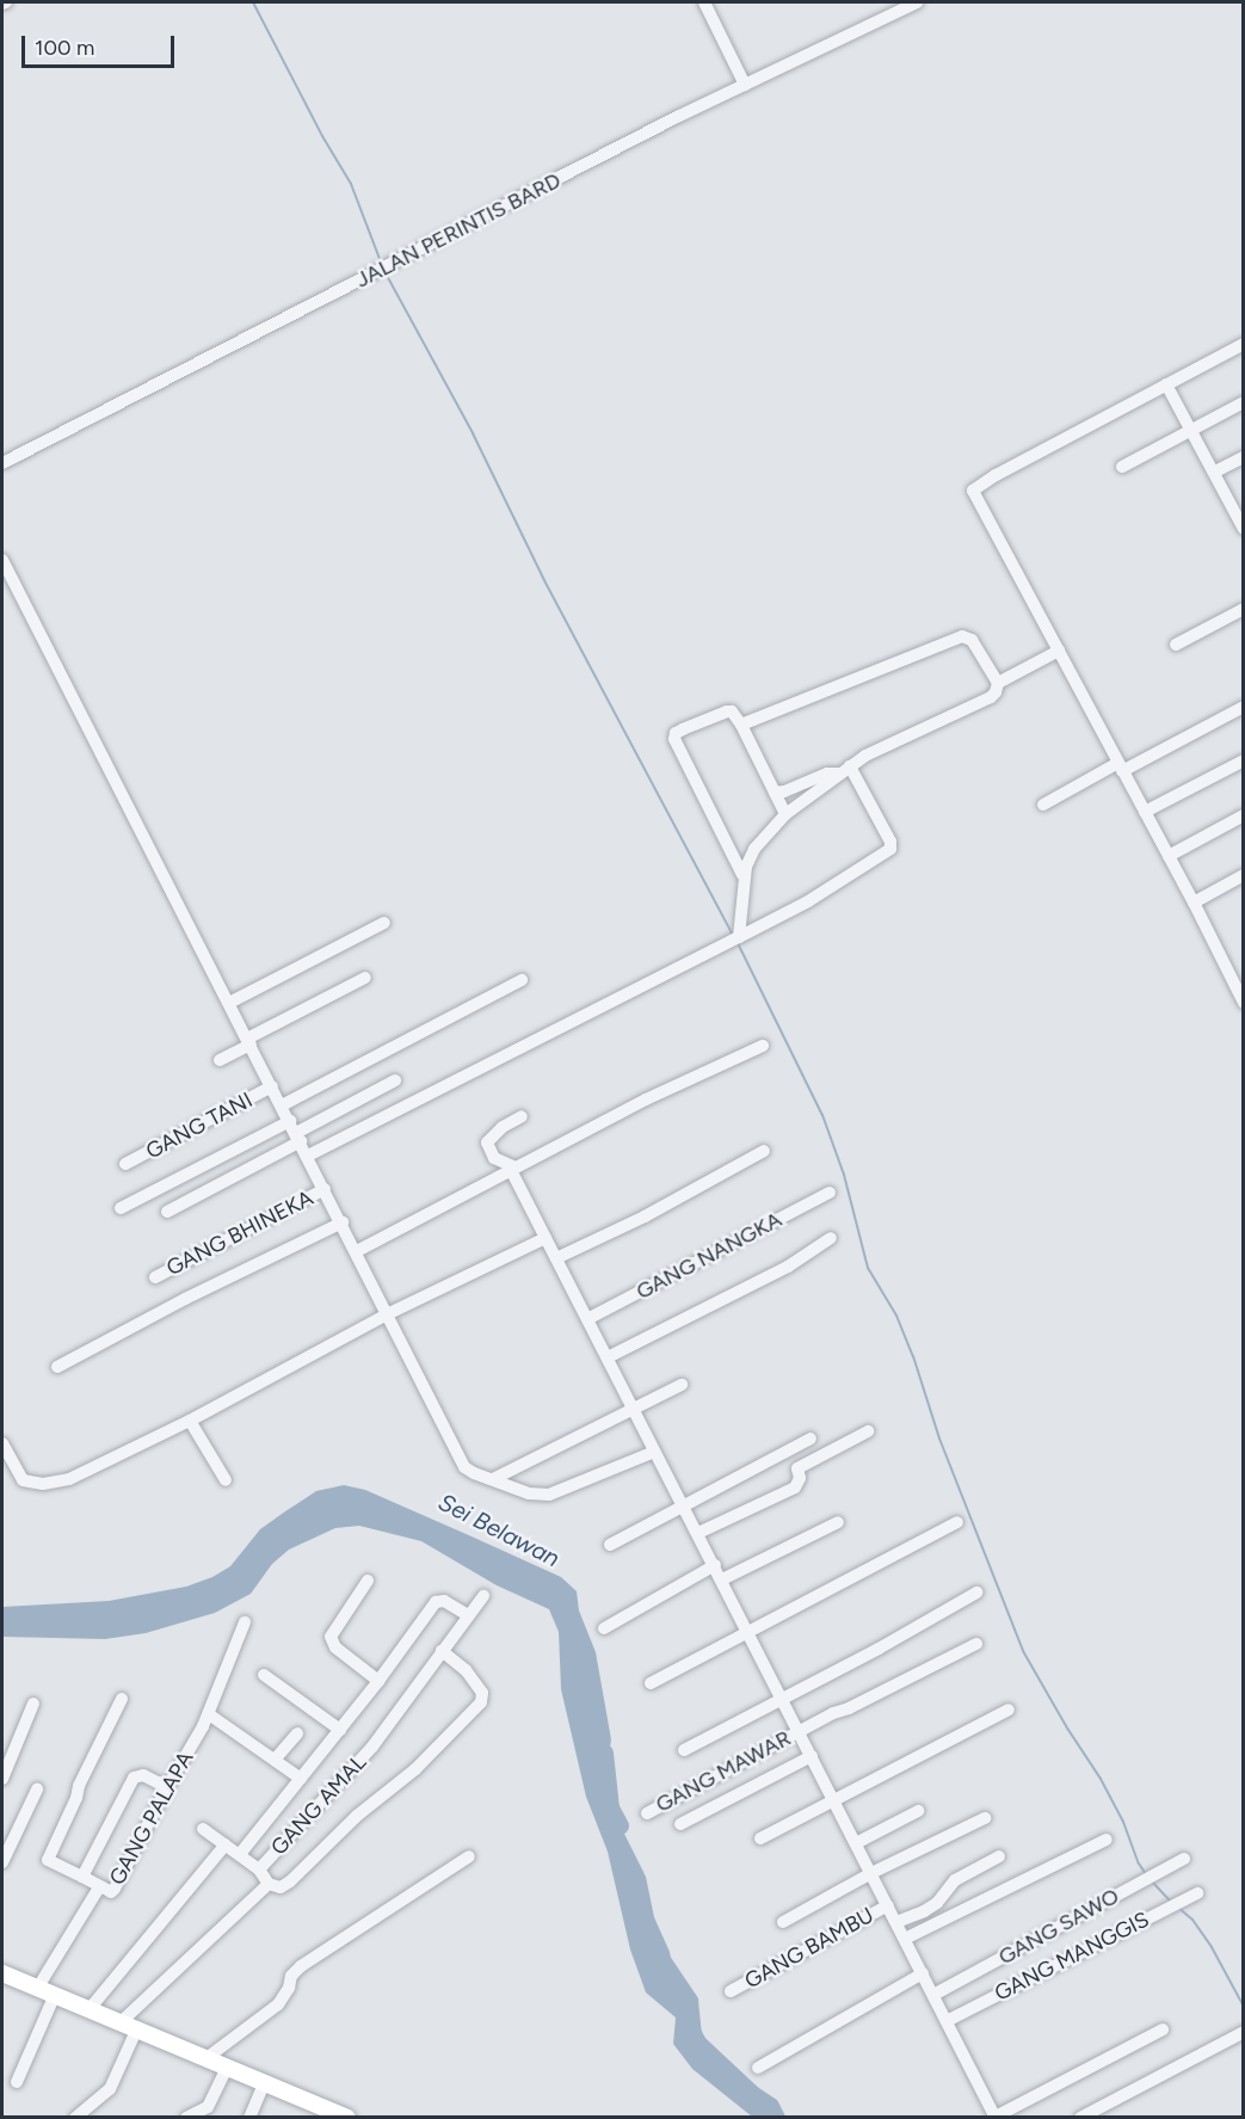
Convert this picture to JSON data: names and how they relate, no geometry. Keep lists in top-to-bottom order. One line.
{"streets":{"street":["JALAN PERINTIS BARD","GANG TANI","GANG BHINEKA","GANG NANGKA","GANG MAWAR","GANG AMAL","GANG PALAPA","GANG SAWO","GANG BAMBU","GANG MANGGIS"]},"water":["Sei Belawan"],"scale_bar":"100 m"}
